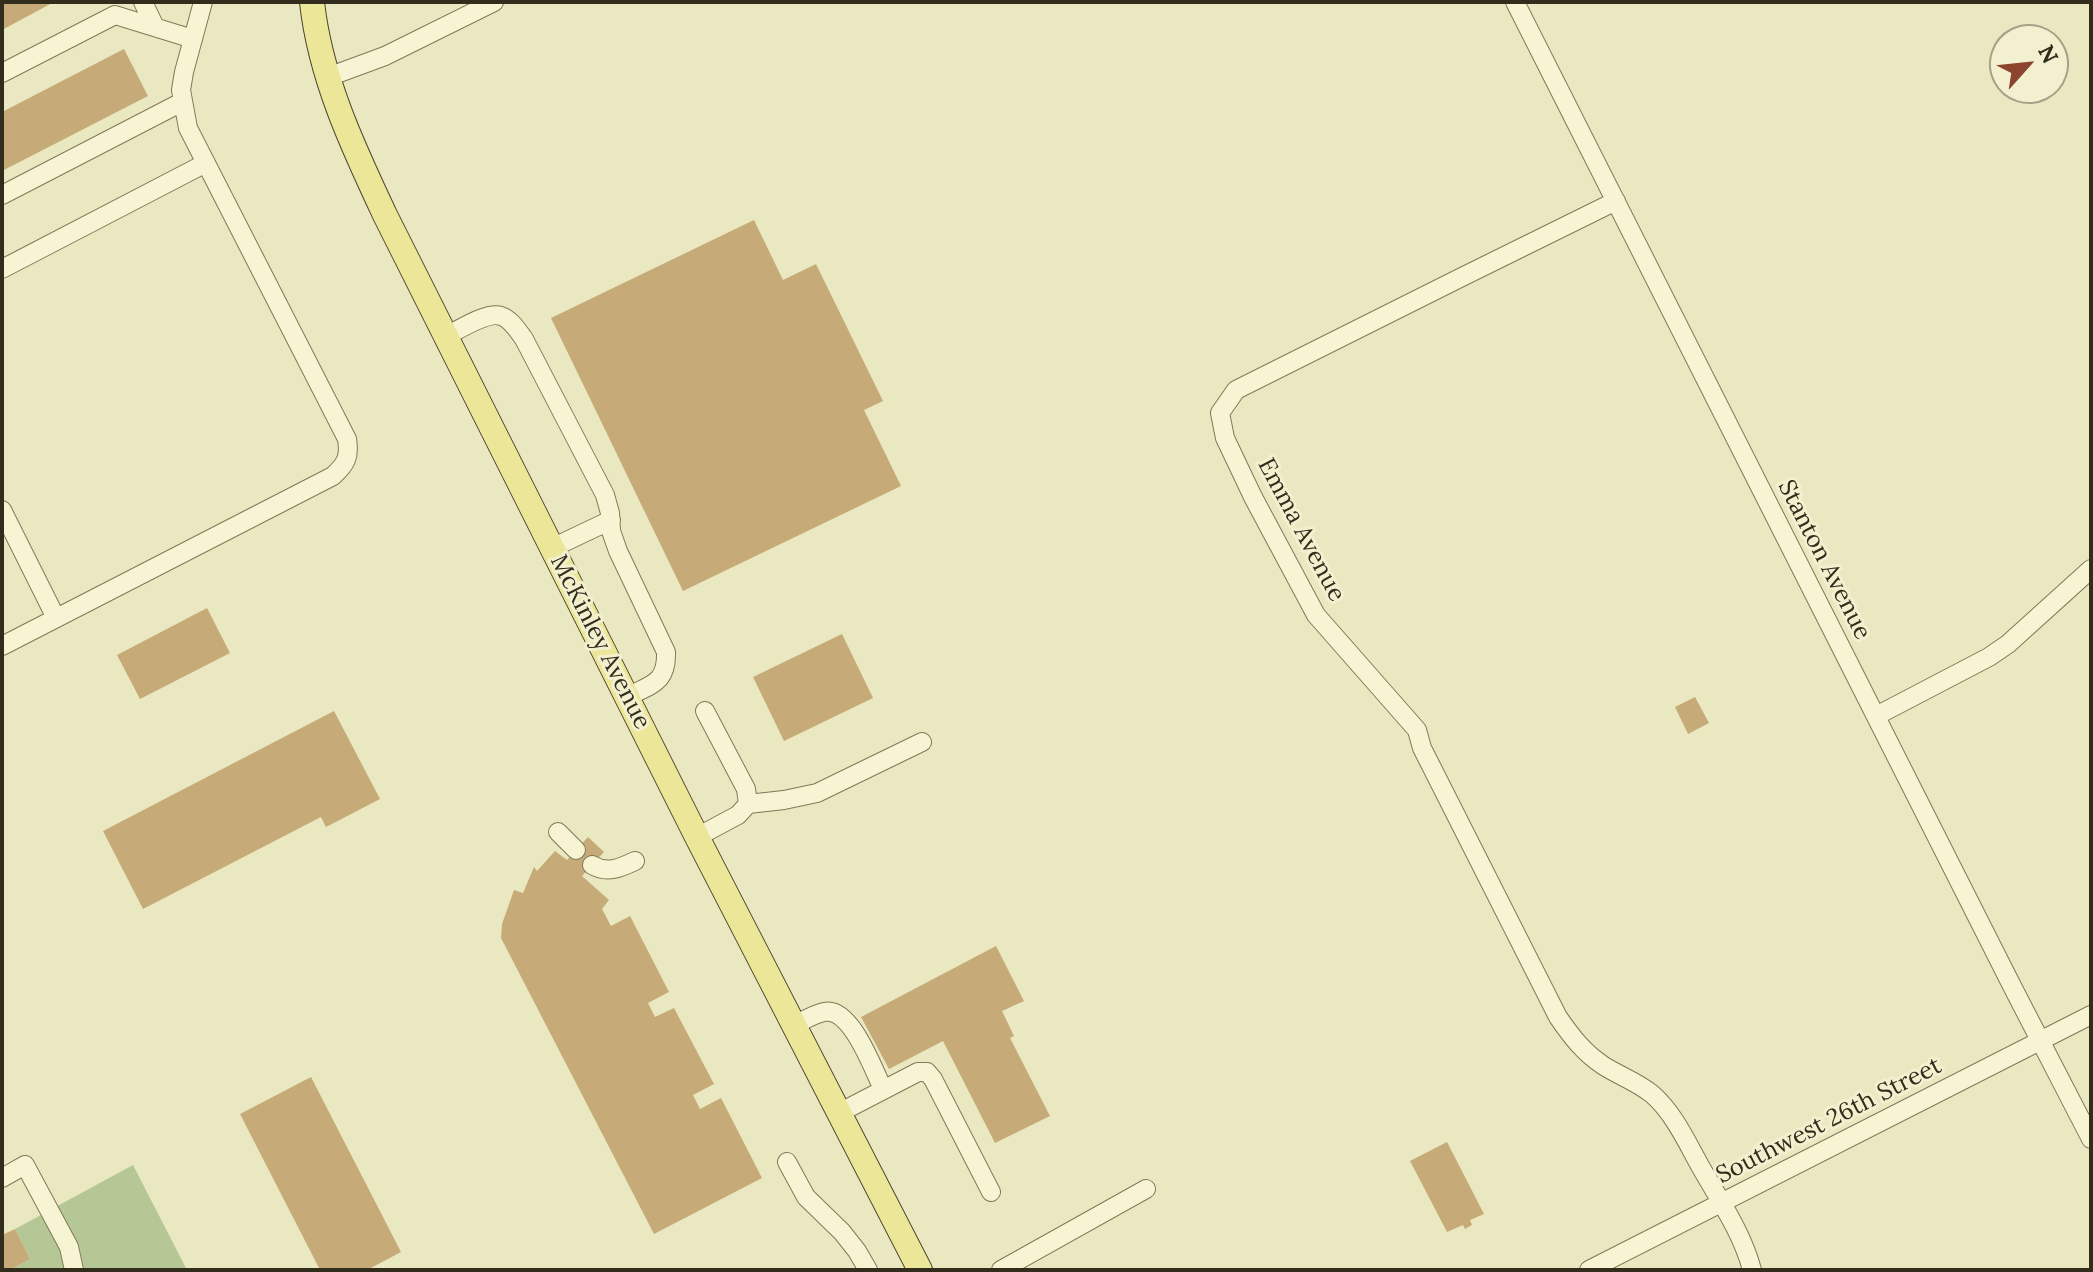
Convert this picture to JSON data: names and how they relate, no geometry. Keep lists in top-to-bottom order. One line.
{"streets":{"main road":["McKinley Avenue"],"street":["Emma Avenue","Stanton Avenue","Southwest 26th Street"]},"crossings":[["Emma Avenue","Stanton Avenue"],["Emma Avenue","Southwest 26th Street"],["Stanton Avenue","Southwest 26th Street"]],"north":"top right"}
